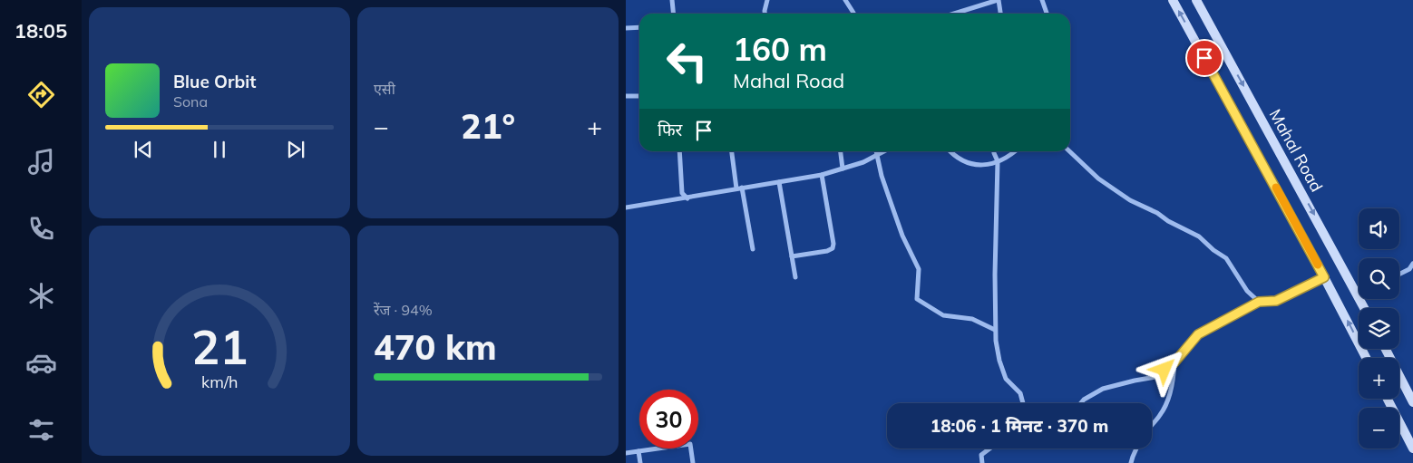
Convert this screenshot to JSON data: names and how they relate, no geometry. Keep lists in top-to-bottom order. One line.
{"streets":{"main road":["Mahal Road"]},"page":{"tabs":"18:05","tile":["एसी",["रेंज · 94%","470 km"]],"turn":["160 m","Mahal Road"],"song":["Blue Orbit","Sona"],"heat":["−","21°","+"],"then":"फिर","map_buttons":["+","−"],"limit":"30","trip":"18:06 · 1 मिनट · 370 m","gauge":["21","km/h"]}}
